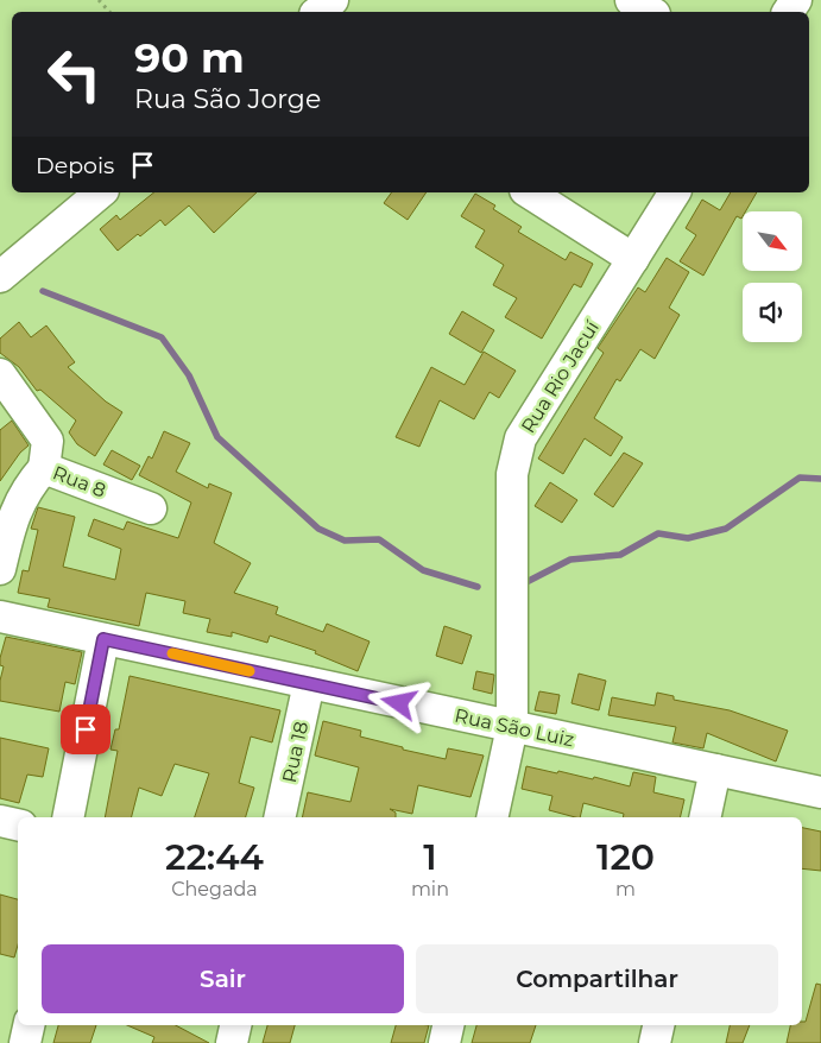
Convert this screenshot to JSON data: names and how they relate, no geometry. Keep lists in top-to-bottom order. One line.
{"streets":{"street":["Rua Rio Jacuí","Rua 8","Rua São Luiz","Rua 18"]},"crossings":[["Rua Rio Jacuí","Rua São Luiz"],["Rua São Luiz","Rua 18"]],"north":"bottom right","page":{"turn":["90 m","Rua São Jorge"],"then":"Depois","eta":["22:44","Chegada","1","min","120","m"],"buttons":["Sair","Compartilhar"]}}
